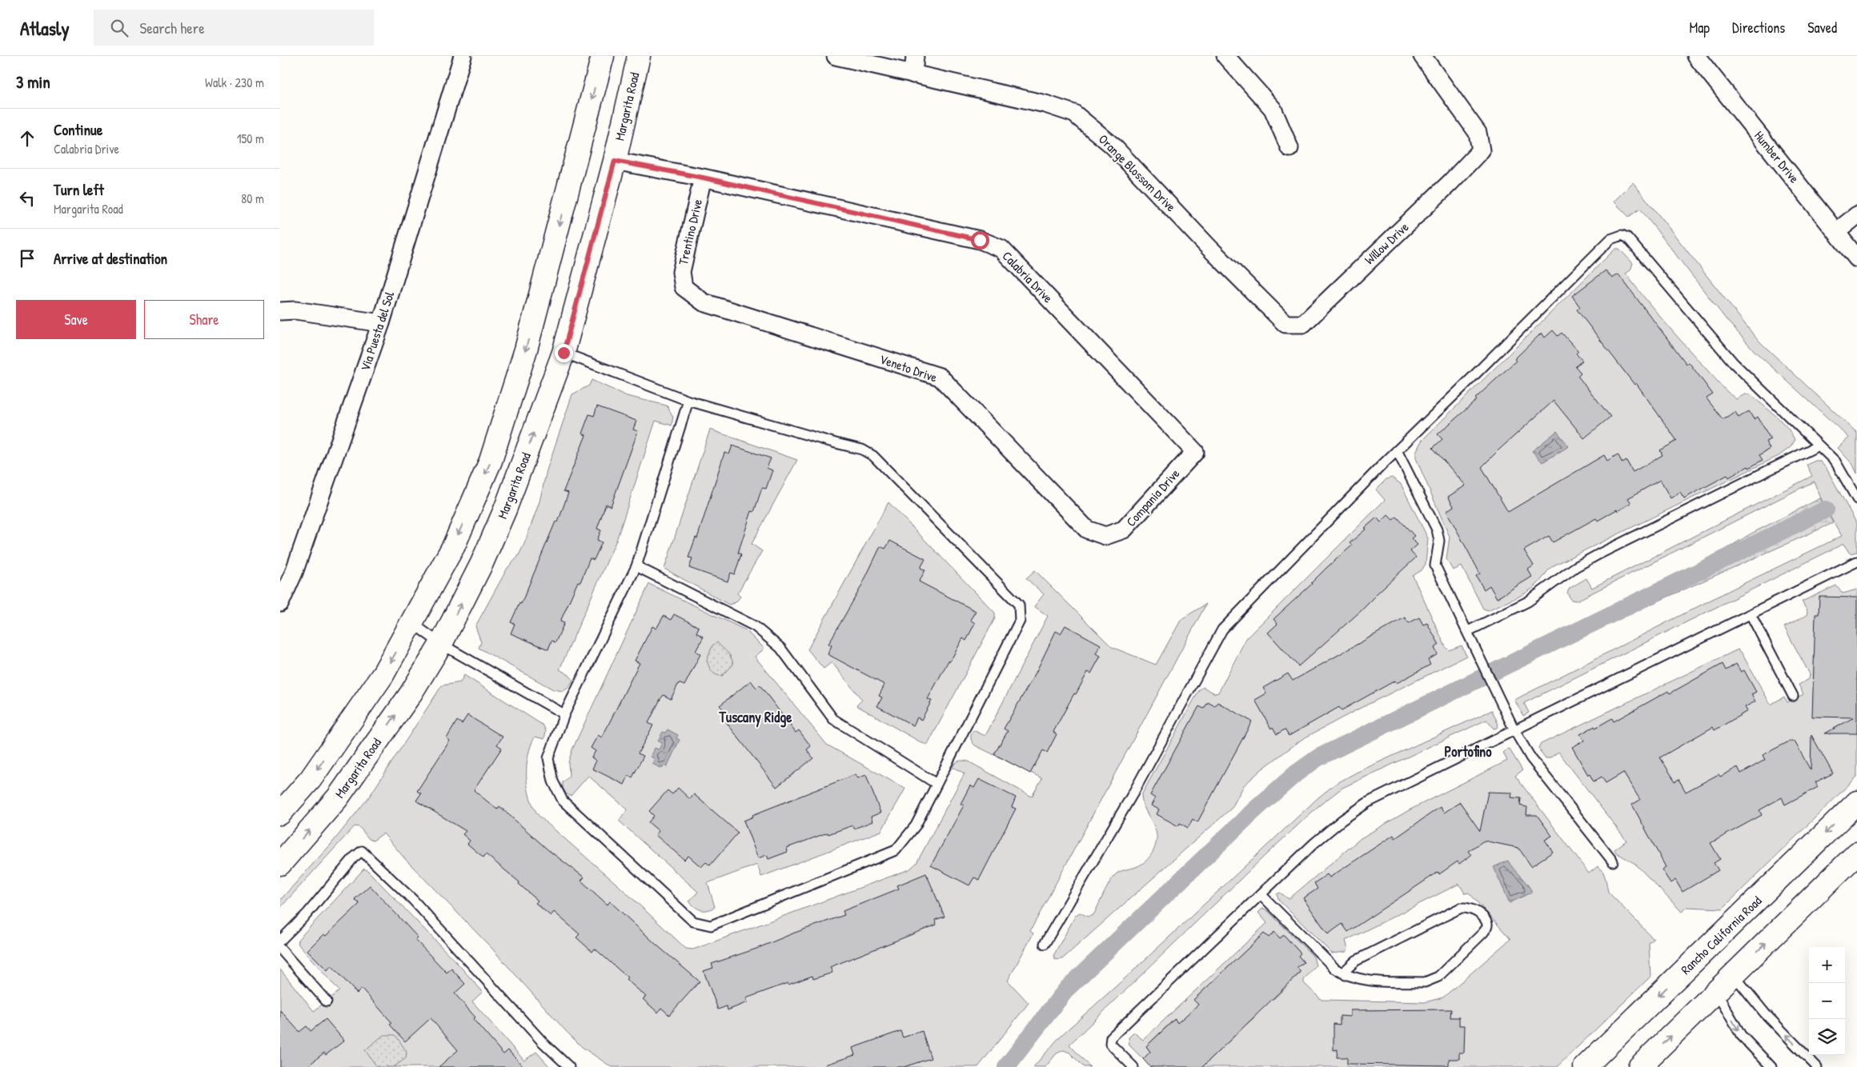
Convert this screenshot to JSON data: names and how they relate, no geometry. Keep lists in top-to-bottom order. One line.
{"streets":{"main road":["Margarita Road","Rancho California Road"],"street":["Humber Drive","Orange Blossom Drive","Trentino Drive","Willow Drive","Calabria Drive","Via Puesta del Sol","Veneto Drive","Compania Drive"]},"crossings":[["Margarita Road","Calabria Drive"],["Orange Blossom Drive","Willow Drive"],["Trentino Drive","Calabria Drive"],["Trentino Drive","Veneto Drive"],["Calabria Drive","Compania Drive"],["Veneto Drive","Compania Drive"]],"districts":["Tuscany Ridge","Portofino"],"page":{"header":"Atlasly","search":"Search here","nav":["Map","Directions","Saved"],"heading":["3 min","Walk · 230 m"],"list":[["Continue","Calabria Drive","150 m"],["Turn left","Margarita Road","80 m"],"Arrive at destination"],"buttons":["Save","Share"],"map_buttons":["+","−"]}}
